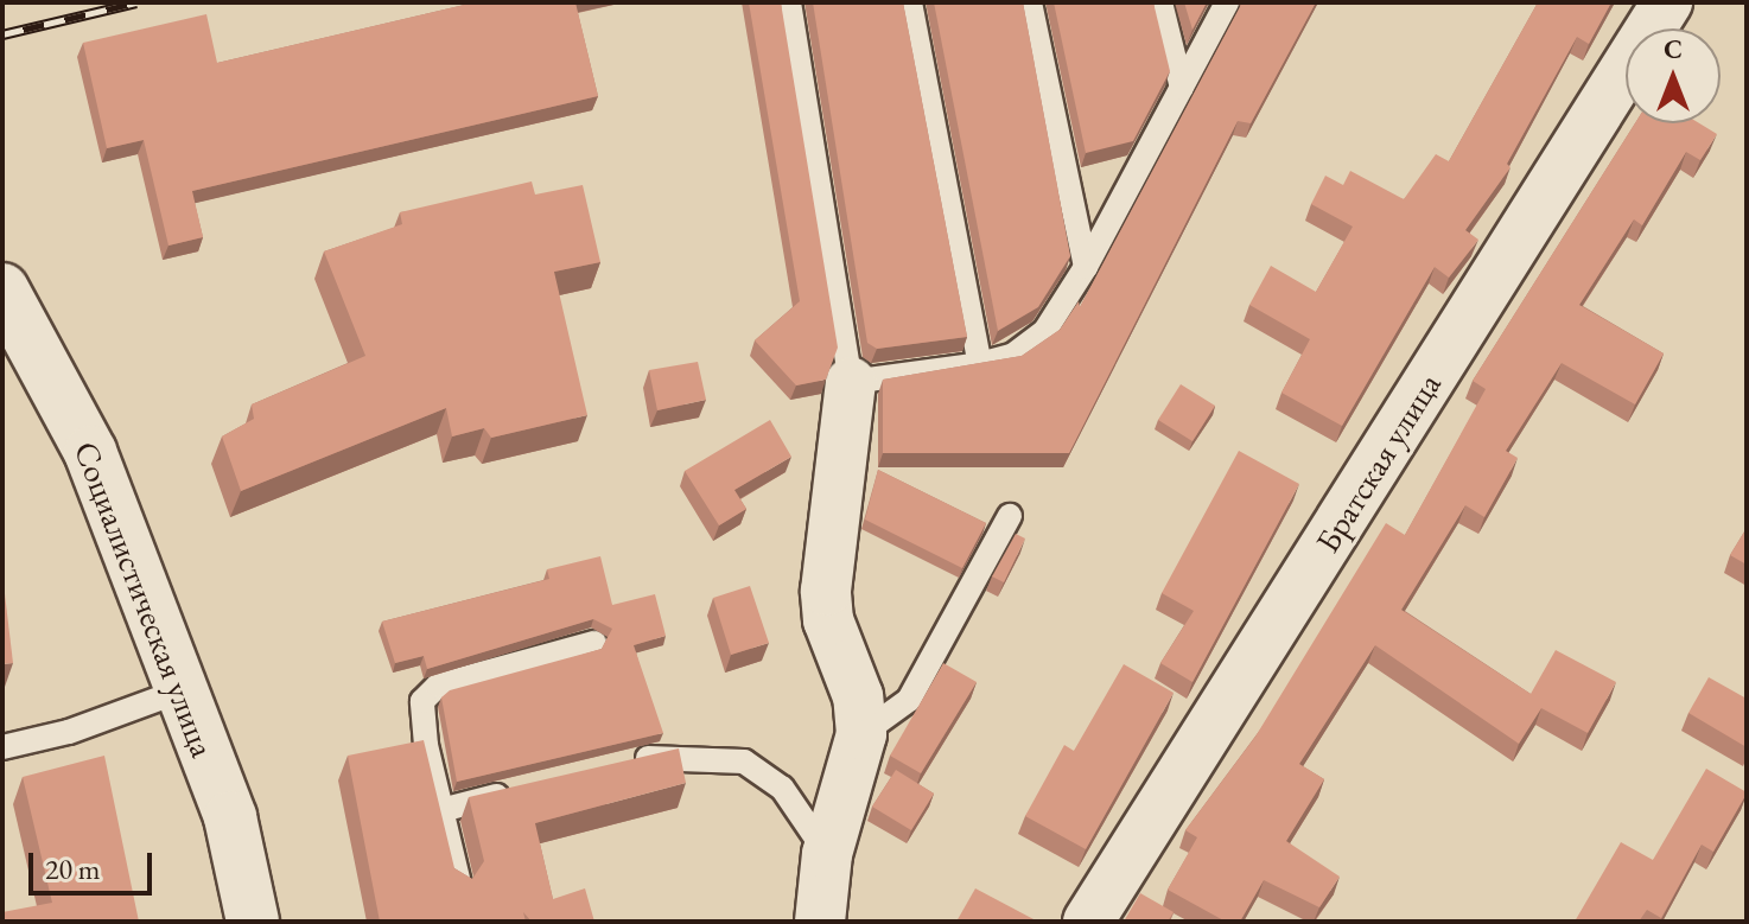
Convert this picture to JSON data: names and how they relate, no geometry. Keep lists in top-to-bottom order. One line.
{"streets":{"main road":["Социалистическая улица"],"street":["Братская улица"]},"scale_bar":"20 m","north":"top"}
